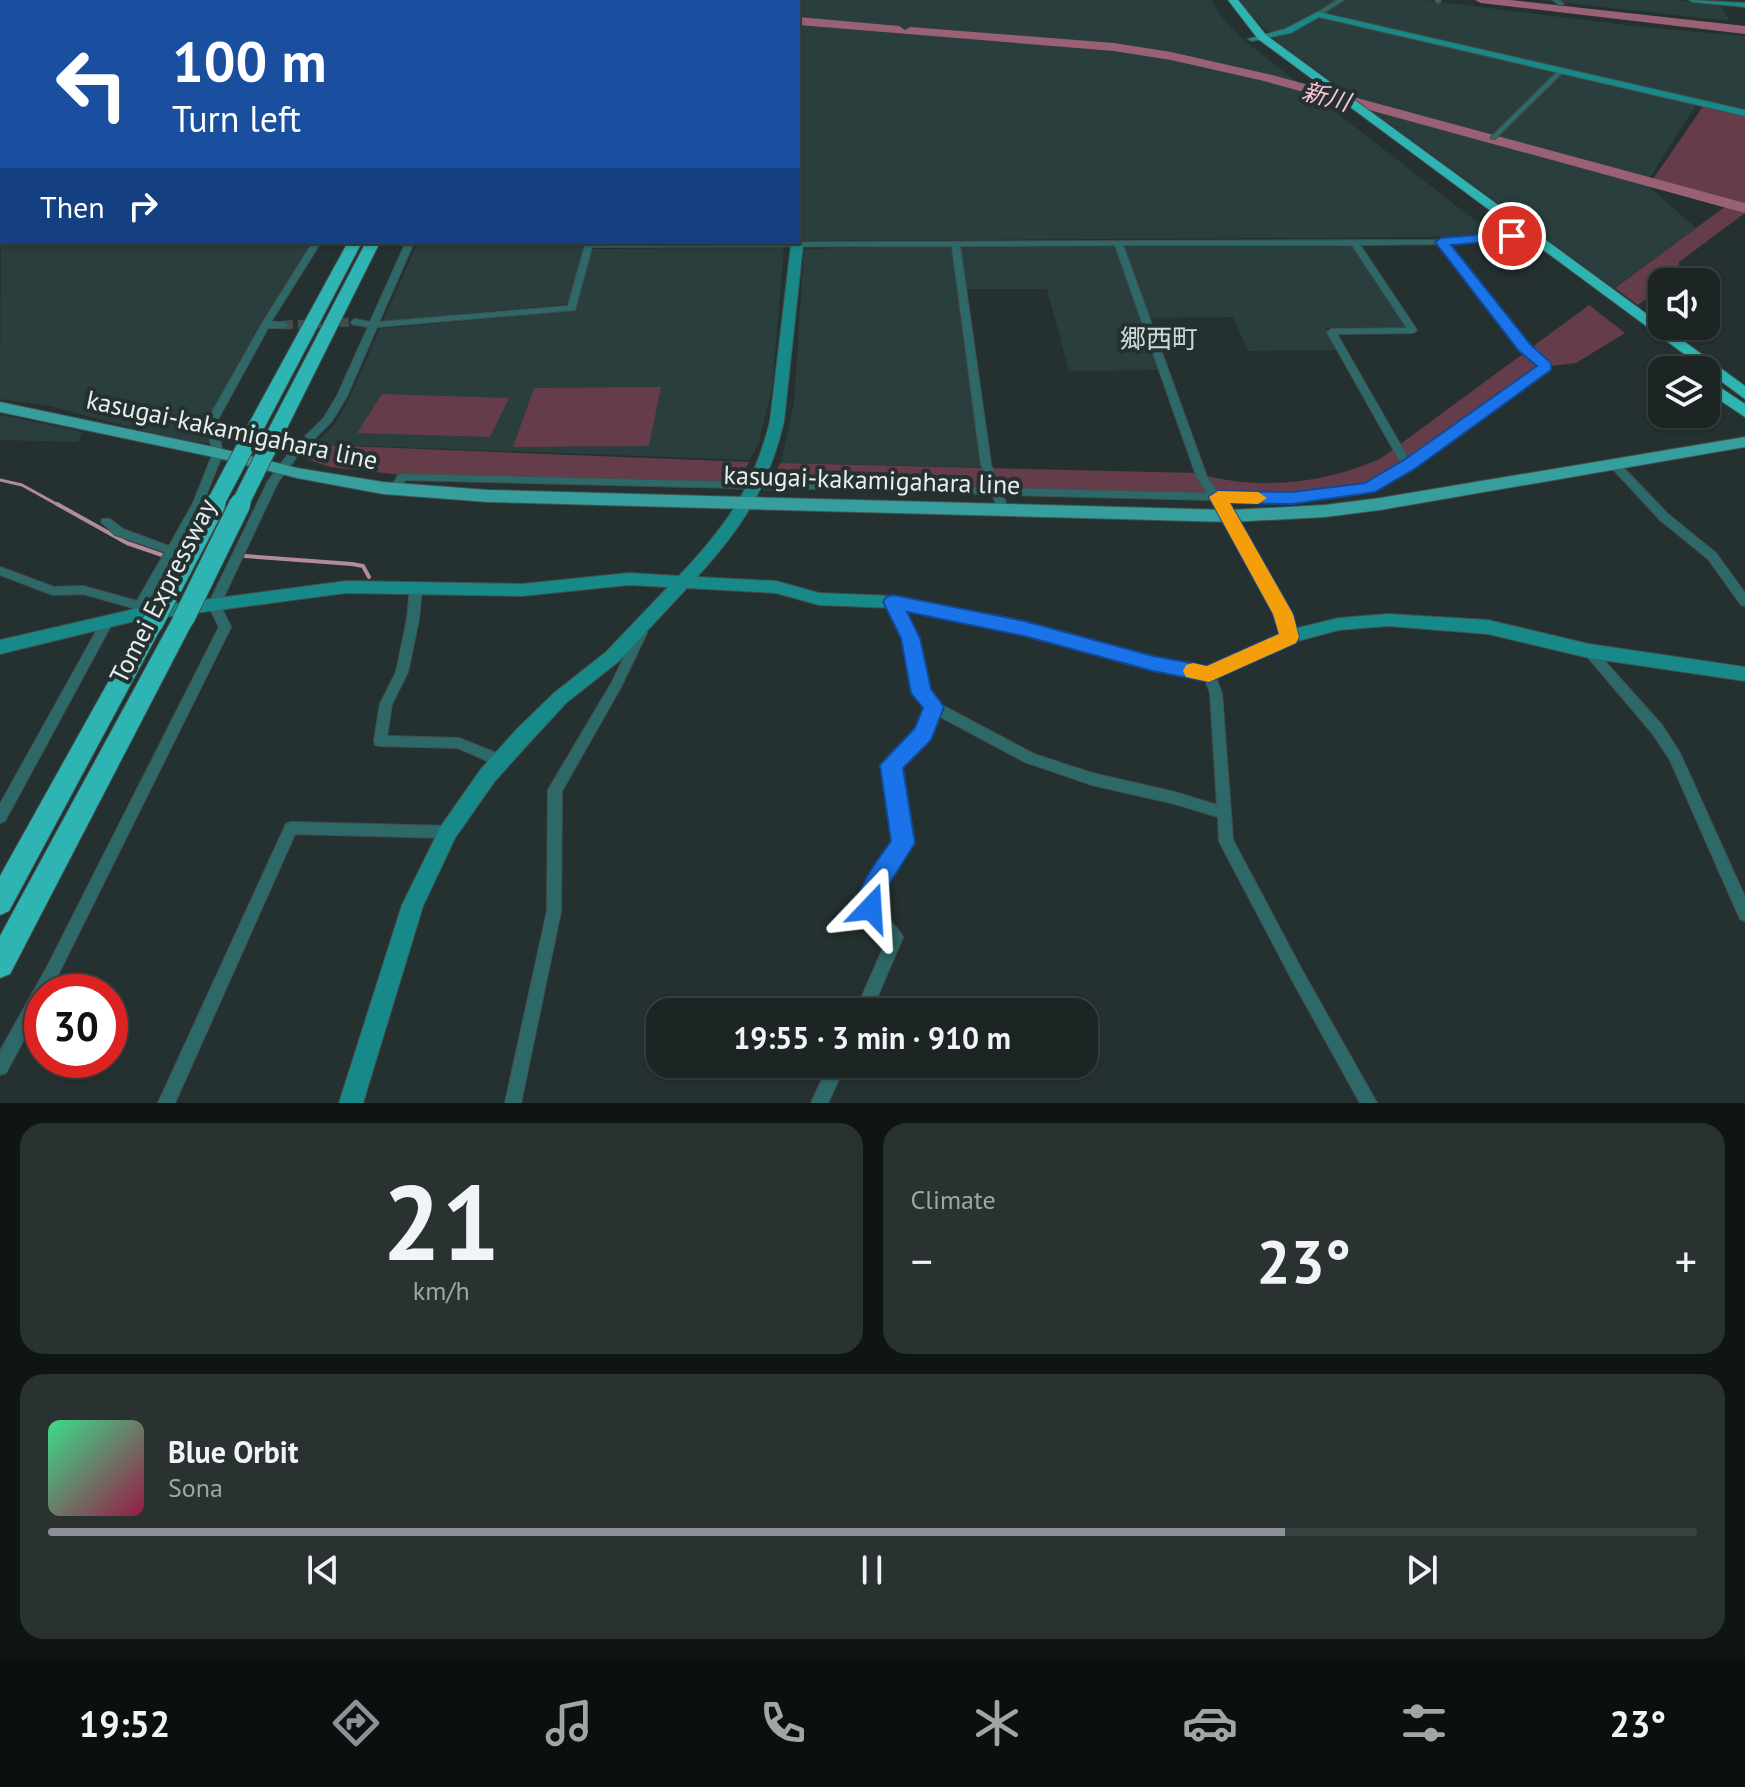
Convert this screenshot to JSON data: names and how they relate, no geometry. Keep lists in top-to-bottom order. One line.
{"streets":{"highway":["Tomei Expressway"],"main road":["kasugai-kakamigahara line"]},"districts":["郷西町"],"water":["新川"],"page":{"turn":["100 m","Turn left"],"then":"Then","limit":"30","trip":"19:55 · 3 min · 910 m","tile":[["21","km/h"],"Climate"],"heat":["−","23°","+"],"song":["Blue Orbit","Sona"],"tabs":["19:52","23°"]}}
